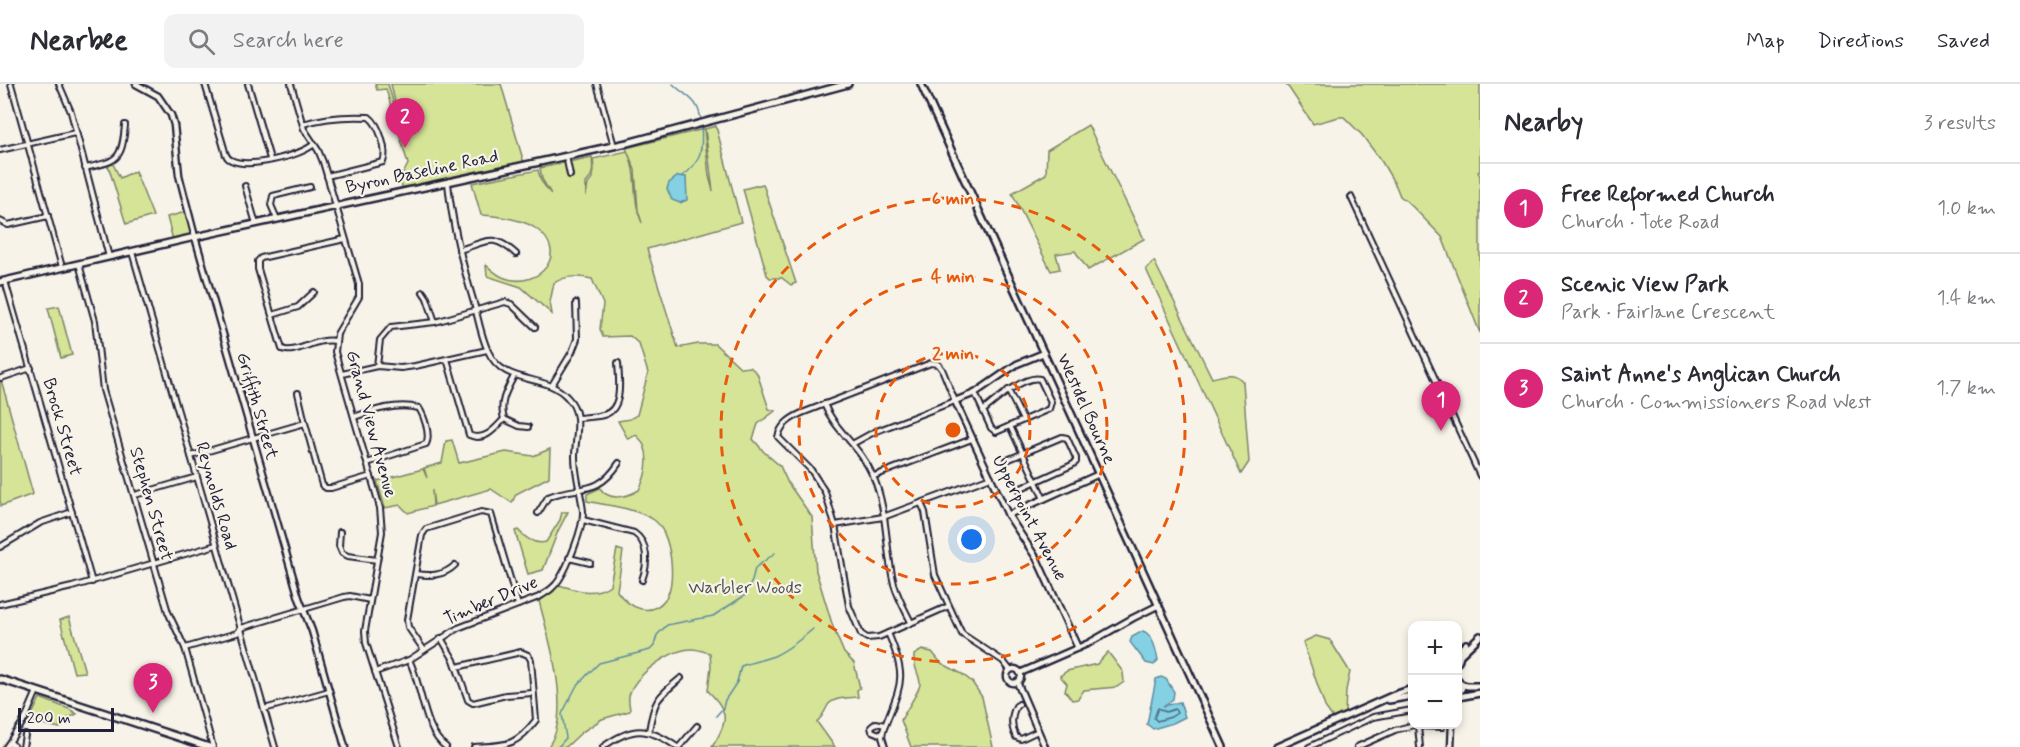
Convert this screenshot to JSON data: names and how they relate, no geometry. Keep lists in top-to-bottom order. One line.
{"streets":{"main road":["Byron Baseline Road","Westdel Bourne"],"street":["Griffith Street","Grand View Avenue","Brock Street","Reynolds Road","Stephen Street","Upperpoint Avenue","Timber Drive"]},"crossings":[["Byron Baseline Road","Griffith Street"],["Byron Baseline Road","Grand View Avenue"],["Byron Baseline Road","Brock Street"],["Byron Baseline Road","Reynolds Road"],["Byron Baseline Road","Stephen Street"],["Grand View Avenue","Timber Drive"]],"parks":["Warbler Woods"],"scale_bar":"200 m","page":{"header":"Nearbee","search":"Search here","nav":["Map","Directions","Saved"],"heading":["Nearby","3 results"],"pins":["2","1","3"],"list":[{"mark":"1","name":"Free Reformed Church","note":"Church · Tote Road","value":"1.0 km"},{"mark":"2","name":"Scenic View Park","note":"Park · Fairlane Crescent","value":"1.4 km"},{"mark":"3","name":"Saint Anne's Anglican Church","note":"Church · Commissioners Road West","value":"1.7 km"}],"map_buttons":["+","−"],"scale":"200 m"},"rings":["6 min","4 min","2 min"]}
